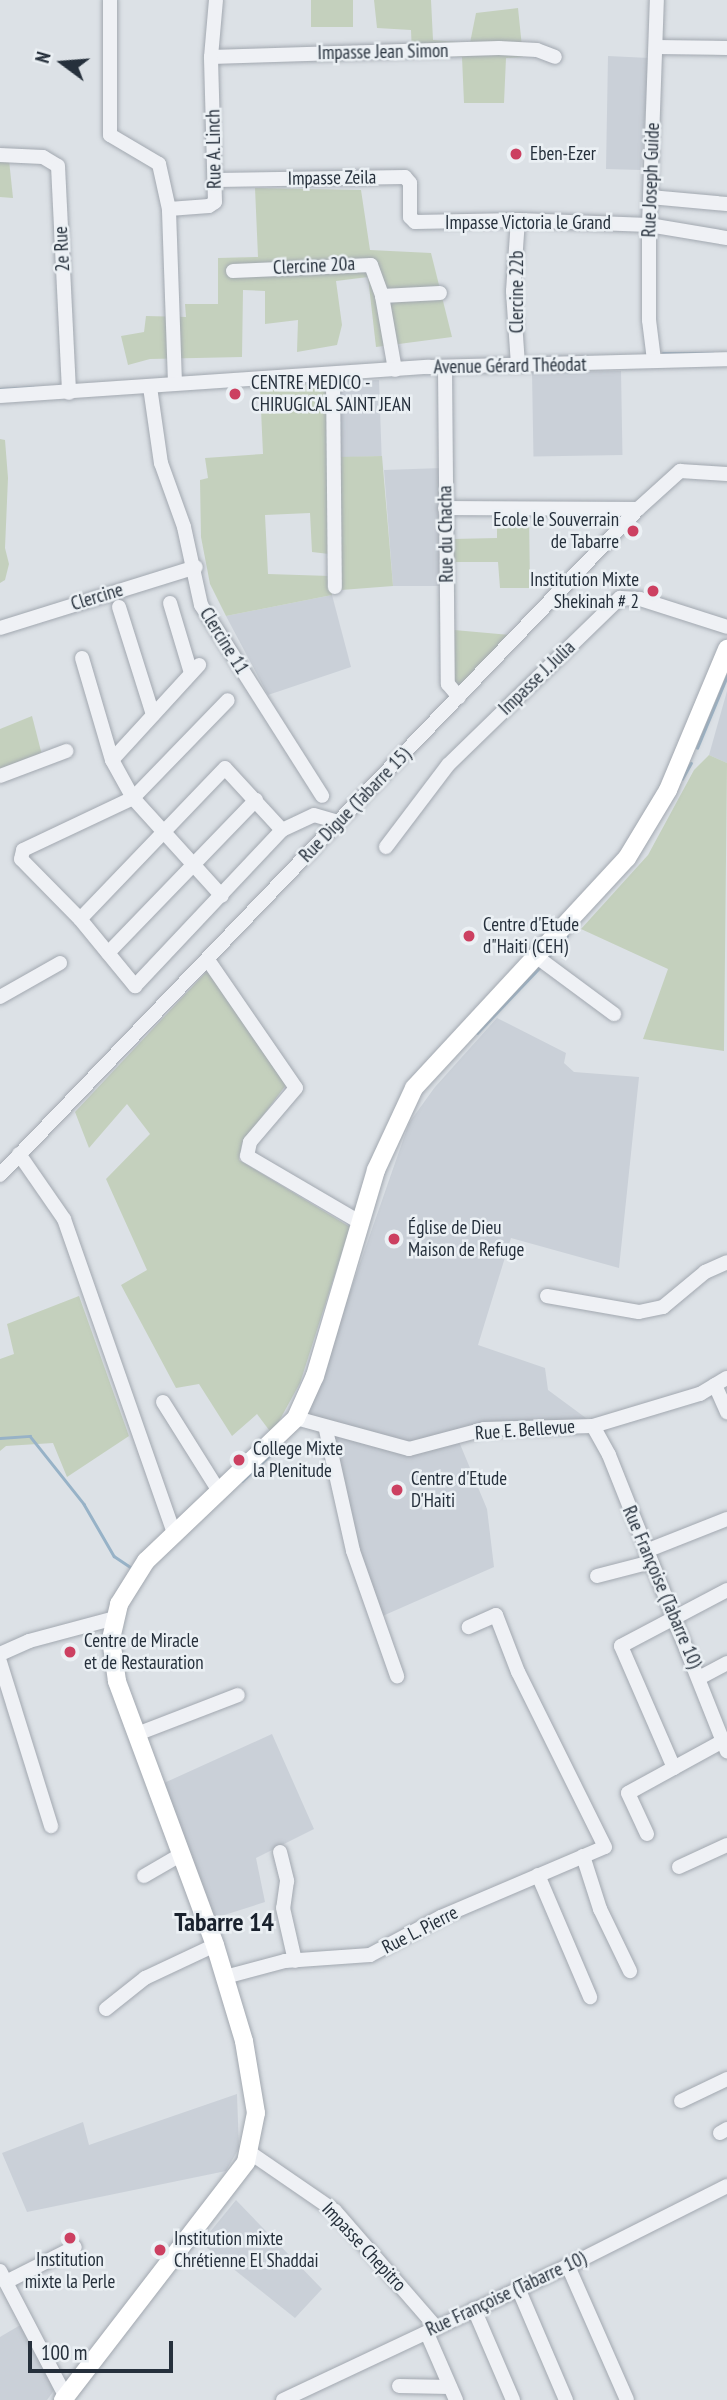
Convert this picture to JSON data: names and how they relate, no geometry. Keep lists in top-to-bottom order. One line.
{"streets":{"street":["Impasse Jean Simon","Rue A. Linch","Impasse Zeila","Rue Joseph Guide","Impasse Victoria le Grand","2e Rue","Clercine 20a","Clercine 22b","Avenue Gérard Théodat","Rue du Chacha","Clercine","Clercine 11","Impasse J. Julia","Rue Digue (Tabarre 15)","Rue E. Bellevue","Rue Françoise (Tabarre 10)","Rue L. Pierre","Impasse Chepitro"]},"crossings":[["Impasse Jean Simon","Rue A. Linch"],["Rue A. Linch","Impasse Zeila"],["Impasse Zeila","Impasse Victoria le Grand"],["Rue Joseph Guide","Impasse Victoria le Grand"],["Rue Joseph Guide","Avenue Gérard Théodat"],["Impasse Victoria le Grand","Clercine 22b"],["2e Rue","Avenue Gérard Théodat"],["Clercine 20a","Avenue Gérard Théodat"],["Clercine 22b","Avenue Gérard Théodat"],["Avenue Gérard Théodat","Rue du Chacha"],["Avenue Gérard Théodat","Clercine 11"],["Rue du Chacha","Rue Digue (Tabarre 15)"],["Clercine","Clercine 11"],["Rue E. Bellevue","Rue Françoise (Tabarre 10)"],["Rue Françoise (Tabarre 10)","Impasse Chepitro"]],"districts":["Tabarre 14"],"places":["Eben-Ezer","CENTRE MEDICO - CHIRUGICAL SAINT JEAN","Ecole le Souverrain de Tabarre","Institution Mixte Shekinah # 2","Centre d'Etude d\"Haiti (CEH)","Église de Dieu Maison de Refuge","College Mixte la Plenitude","Centre d'Etude D'Haiti","Centre de Miracle et de Restauration","Institution mixte la Perle","Institution mixte Chrétienne El Shaddai"],"scale_bar":"100 m","north":"left"}
